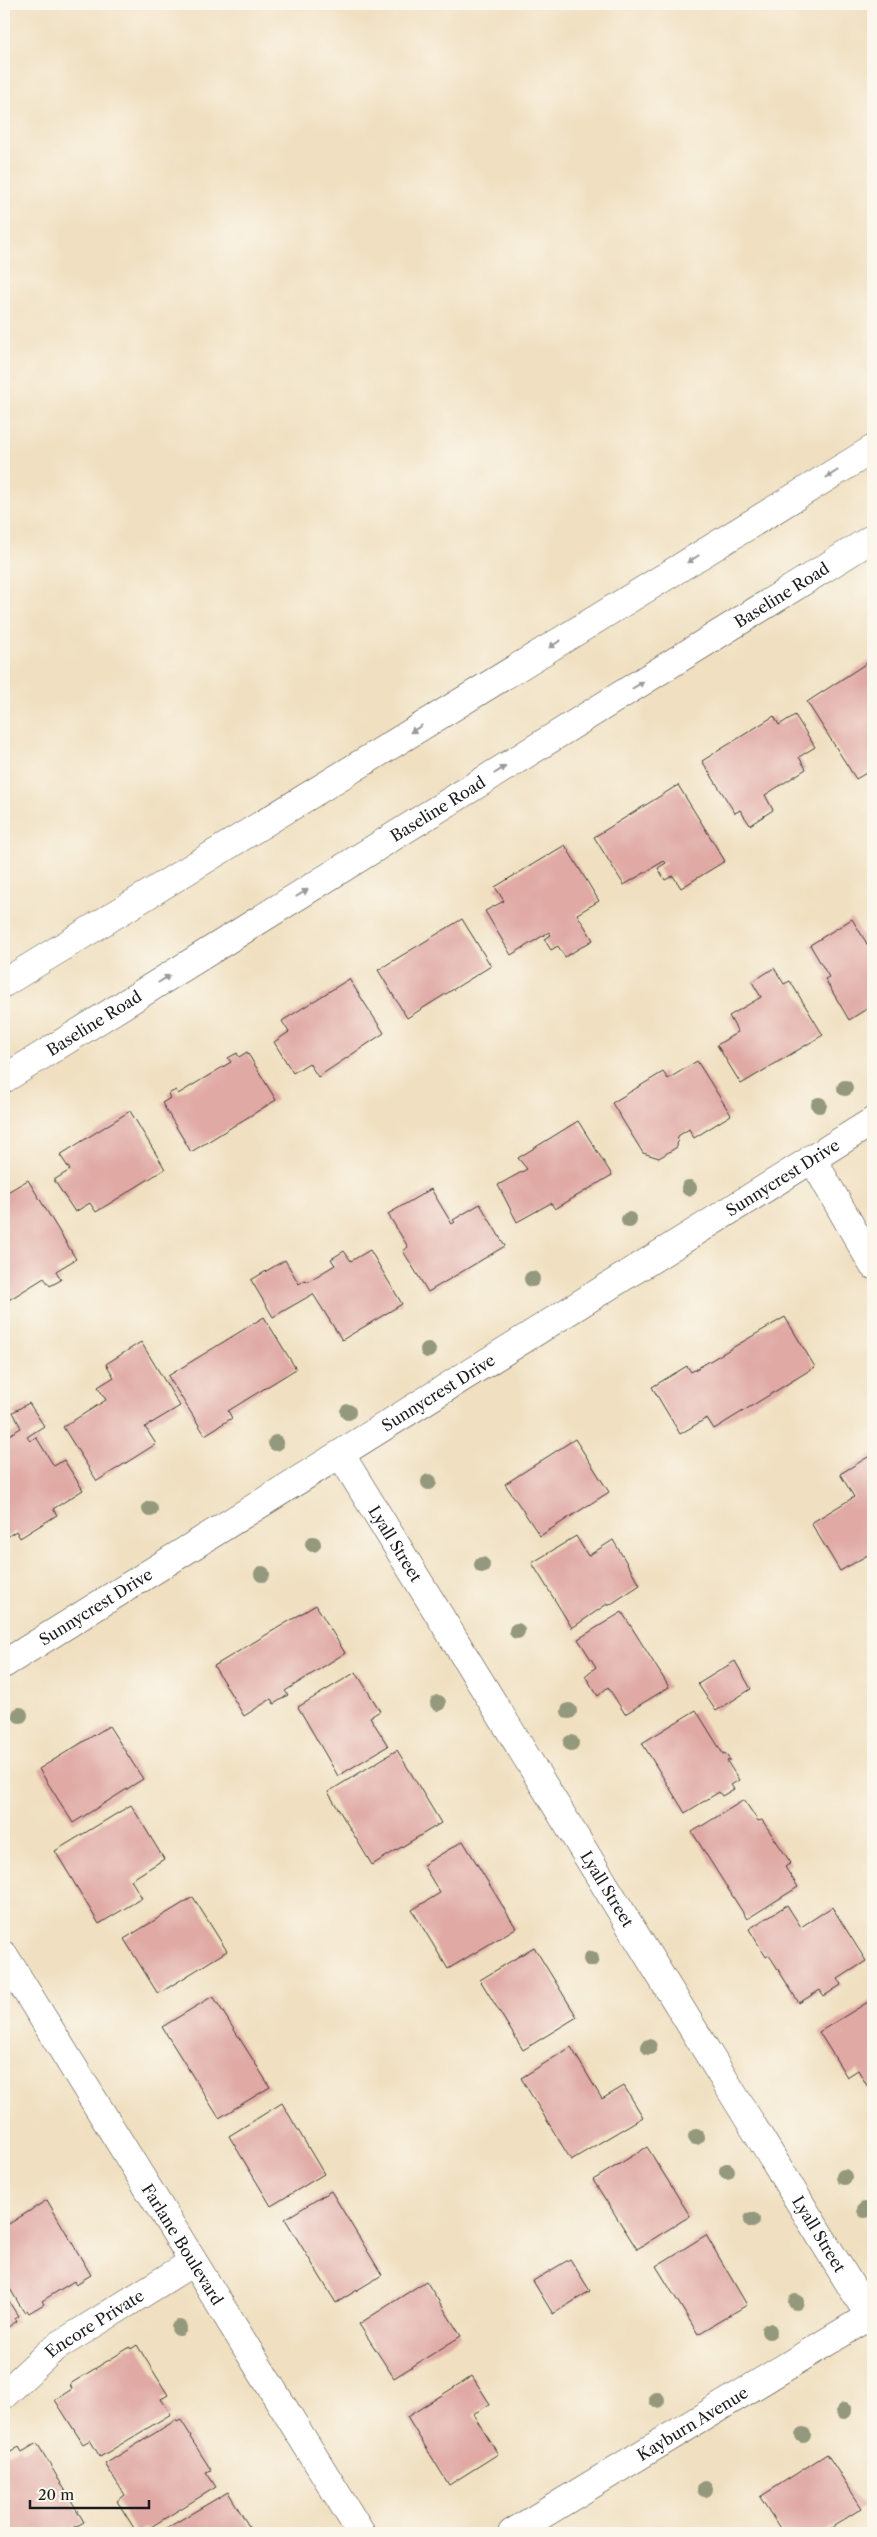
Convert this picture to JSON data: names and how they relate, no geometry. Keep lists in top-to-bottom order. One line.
{"streets":{"street":["Baseline Road","Sunnycrest Drive","Lyall Street","Farlane Boulevard","Encore Private","Kayburn Avenue"]},"crossings":[["Sunnycrest Drive","Lyall Street"],["Lyall Street","Kayburn Avenue"],["Farlane Boulevard","Encore Private"]],"scale_bar":"20 m"}
